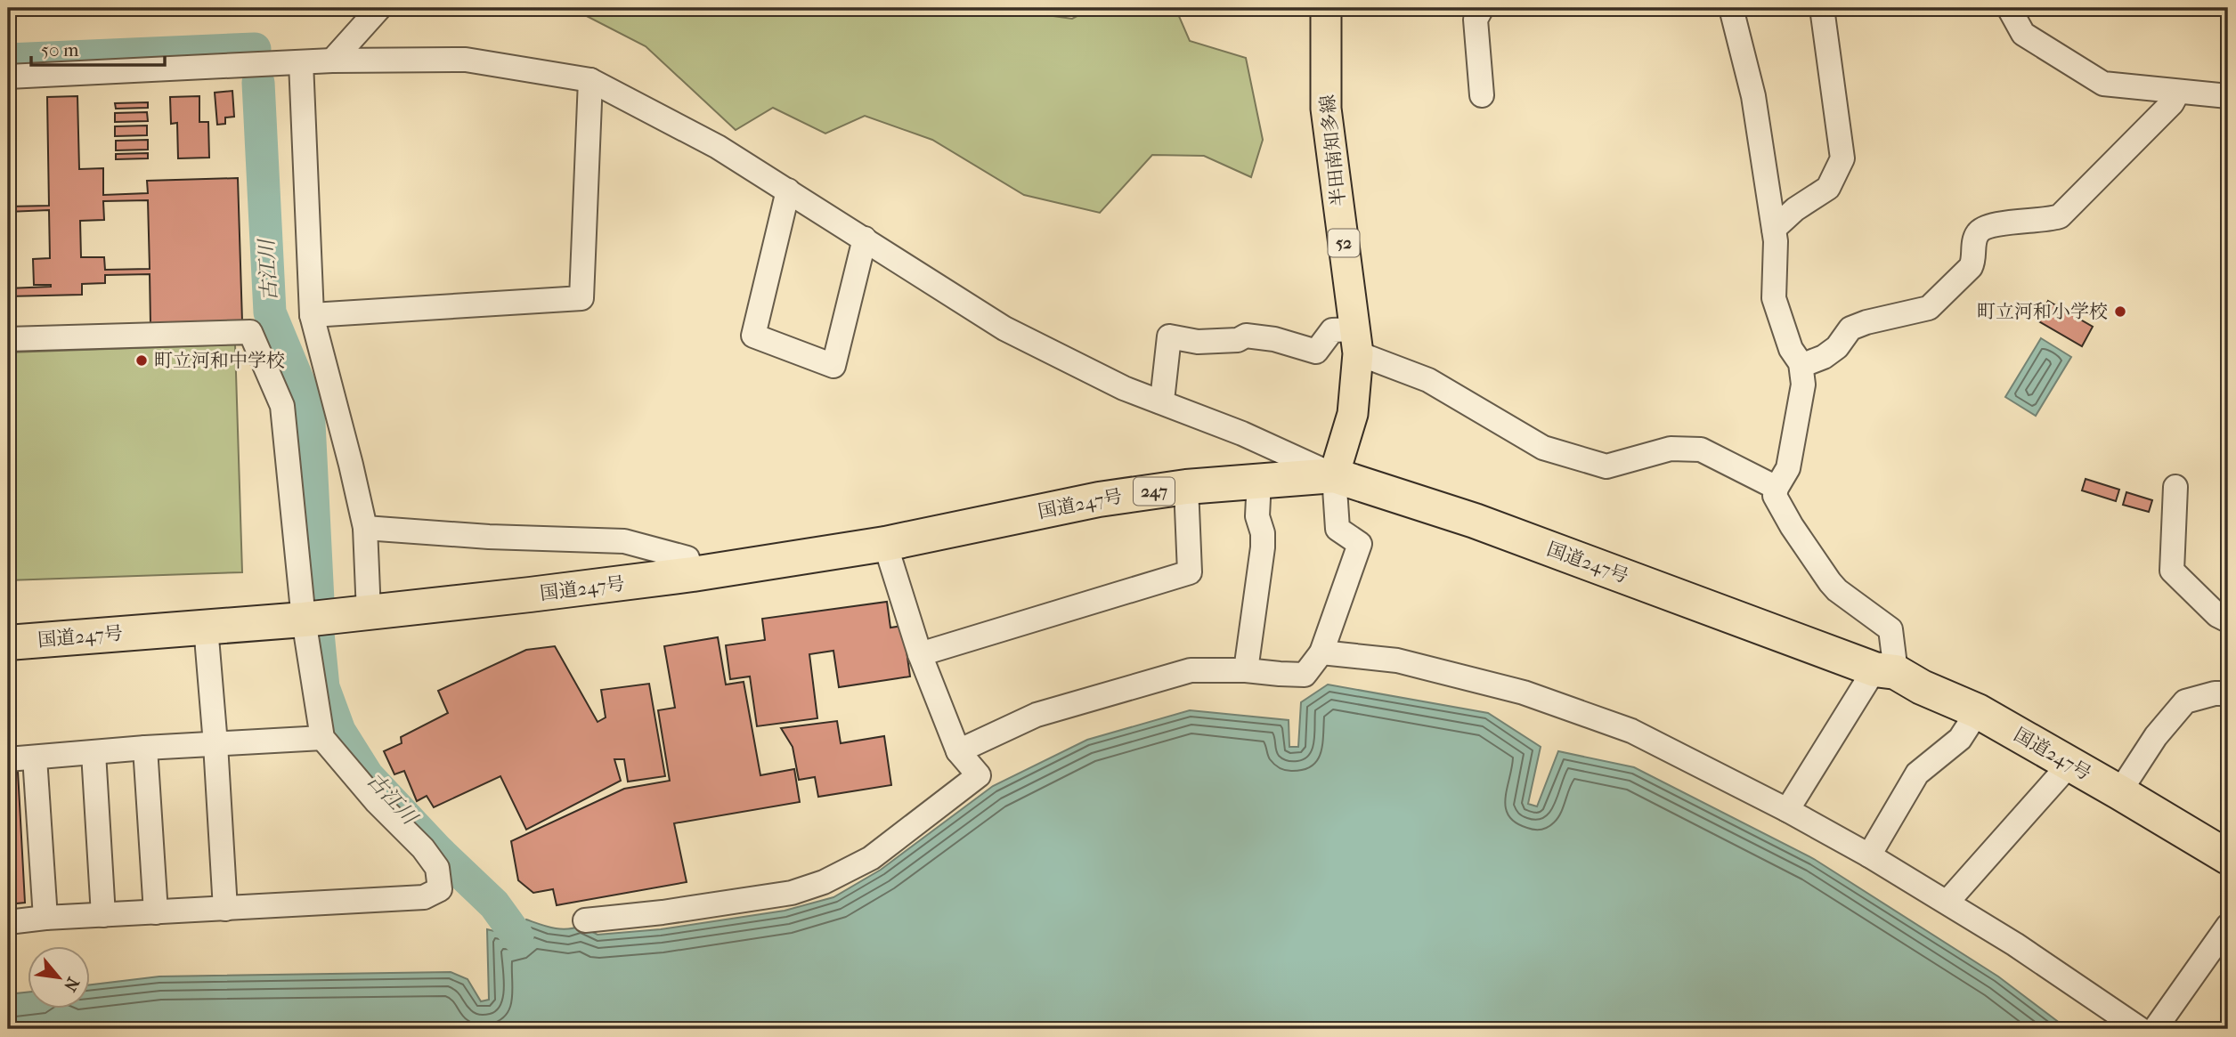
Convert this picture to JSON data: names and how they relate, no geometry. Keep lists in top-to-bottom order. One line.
{"streets":{"highway":["247","国道247号"],"main road":["半田南知多線","52"]},"crossings":[["半田南知多線","国道247号"]],"water":["古江川"],"places":["町立河和小学校","町立河和中学校"],"scale_bar":"50 m","north":"bottom right"}
